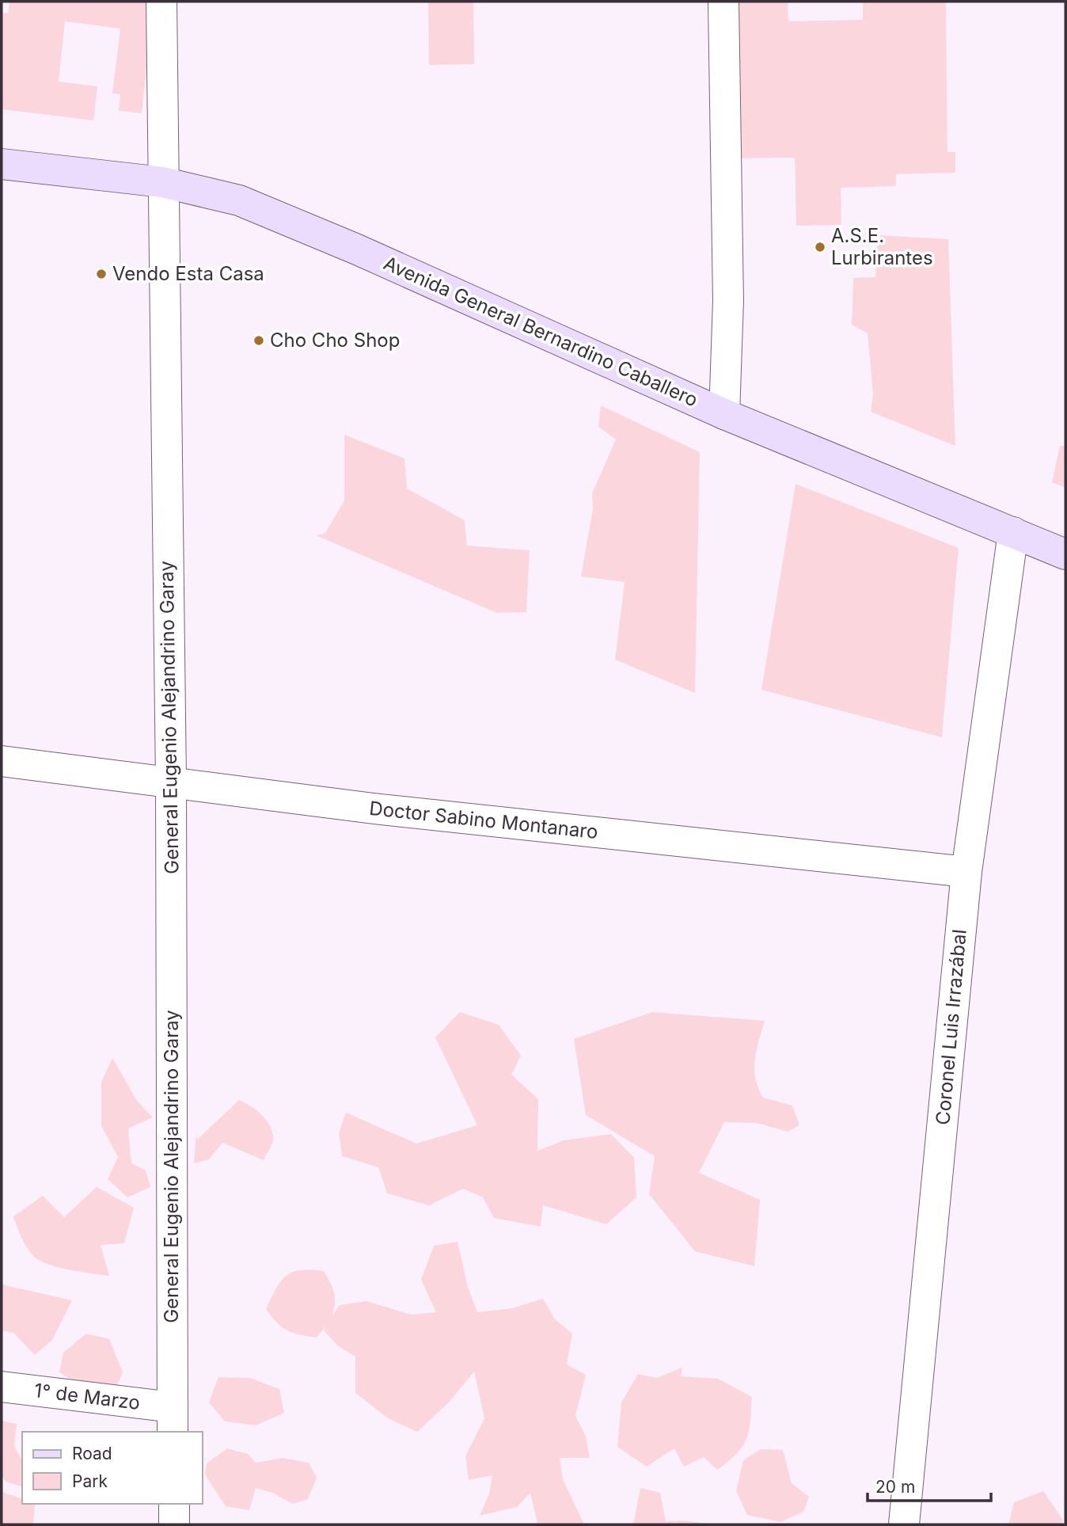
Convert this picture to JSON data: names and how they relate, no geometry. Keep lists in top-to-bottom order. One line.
{"streets":{"main road":["Avenida General Bernardino Caballero"],"street":["General Eugenio Alejandrino Garay","Doctor Sabino Montanaro","Coronel Luis Irrazábal","1° de Marzo"]},"crossings":[["Avenida General Bernardino Caballero","General Eugenio Alejandrino Garay"],["Avenida General Bernardino Caballero","Coronel Luis Irrazábal"],["General Eugenio Alejandrino Garay","Doctor Sabino Montanaro"],["General Eugenio Alejandrino Garay","1° de Marzo"],["Doctor Sabino Montanaro","Coronel Luis Irrazábal"]],"places":["A.S.E. Lurbirantes","Vendo Esta Casa","Cho Cho Shop"],"legend":["Road","Park"],"scale_bar":"20 m"}
